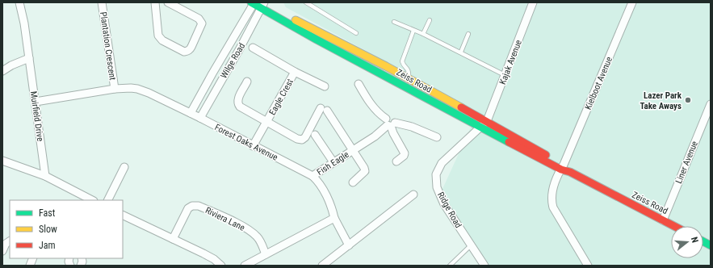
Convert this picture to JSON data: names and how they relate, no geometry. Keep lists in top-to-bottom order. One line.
{"streets":{"street":["Plantation Crescent","Wilge Road","Kajak Avenue","Zeiss Road","Kielboot Avenue","Eagle Crest","Muirfield Drive","Forest Oaks Avenue","Liner Avenue","Fish Eagle","Ridge Road","Riviera Lane"]},"crossings":[["Plantation Crescent","Forest Oaks Avenue"],["Wilge Road","Zeiss Road"],["Wilge Road","Forest Oaks Avenue"],["Kajak Avenue","Zeiss Road"],["Kajak Avenue","Ridge Road"],["Zeiss Road","Kielboot Avenue"],["Zeiss Road","Liner Avenue"],["Zeiss Road","Ridge Road"],["Eagle Crest","Forest Oaks Avenue"],["Eagle Crest","Fish Eagle"],["Muirfield Drive","Forest Oaks Avenue"],["Forest Oaks Avenue","Fish Eagle"]],"places":["Lazer Park Take Aways"],"legend":["Fast","Slow","Jam"],"north":"right"}
